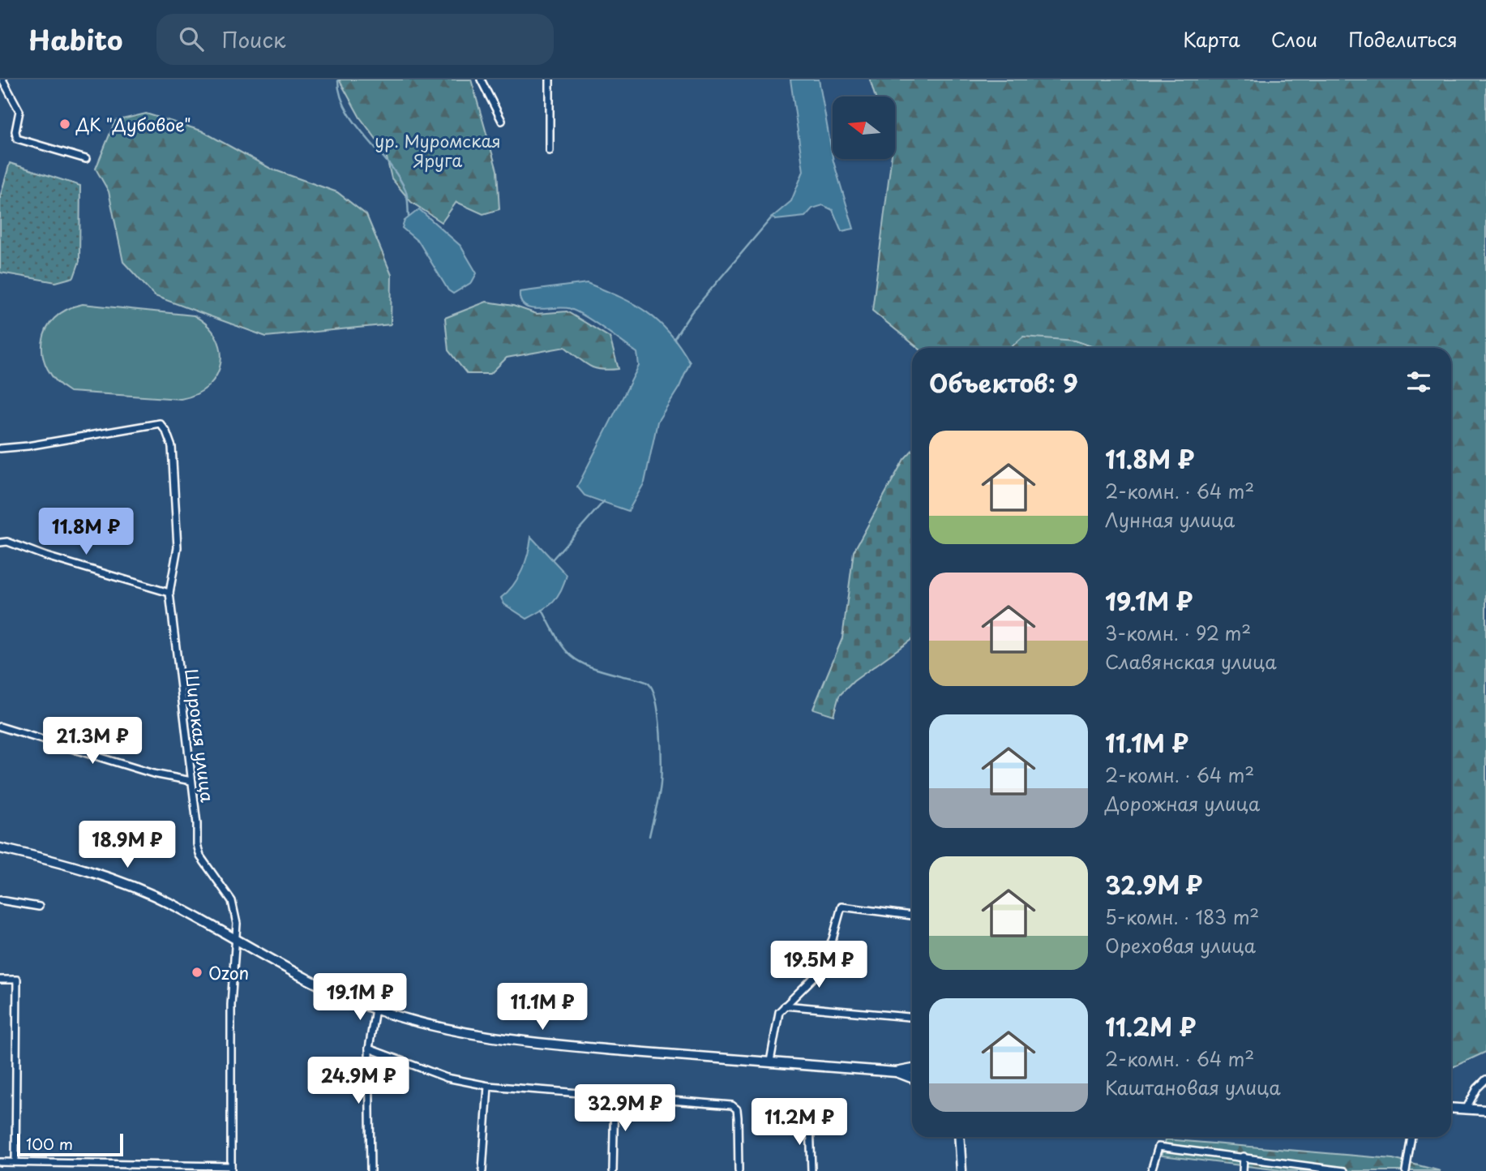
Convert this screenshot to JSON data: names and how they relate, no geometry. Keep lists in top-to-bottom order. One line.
{"streets":{"street":["Широкая улица"]},"parks":["ур. Муромская Яруга"],"places":["ДК \"Дубовое\"","Ozon"],"scale_bar":"100 m","north":"left","page":{"header":"Habito","search":"Поиск","nav":["Карта","Слои","Поделиться"],"heading":"Объектов: 9","list":[{"name":"11.8M ₽","note":"2-комн. · 64 m² · Лунная улица"},{"name":"19.1M ₽","note":"3-комн. · 92 m² · Славянская улица"},{"name":"11.1M ₽","note":"2-комн. · 64 m² · Дорожная улица"},{"name":"32.9M ₽","note":"5-комн. · 183 m² · Ореховая улица"},{"name":"11.2M ₽","note":"2-комн. · 64 m² · Каштановая улица"}],"price":["11.8M ₽","21.3M ₽","18.9M ₽","19.5M ₽","19.1M ₽","11.1M ₽","24.9M ₽","32.9M ₽","11.2M ₽"],"scale":"100 m"}}
